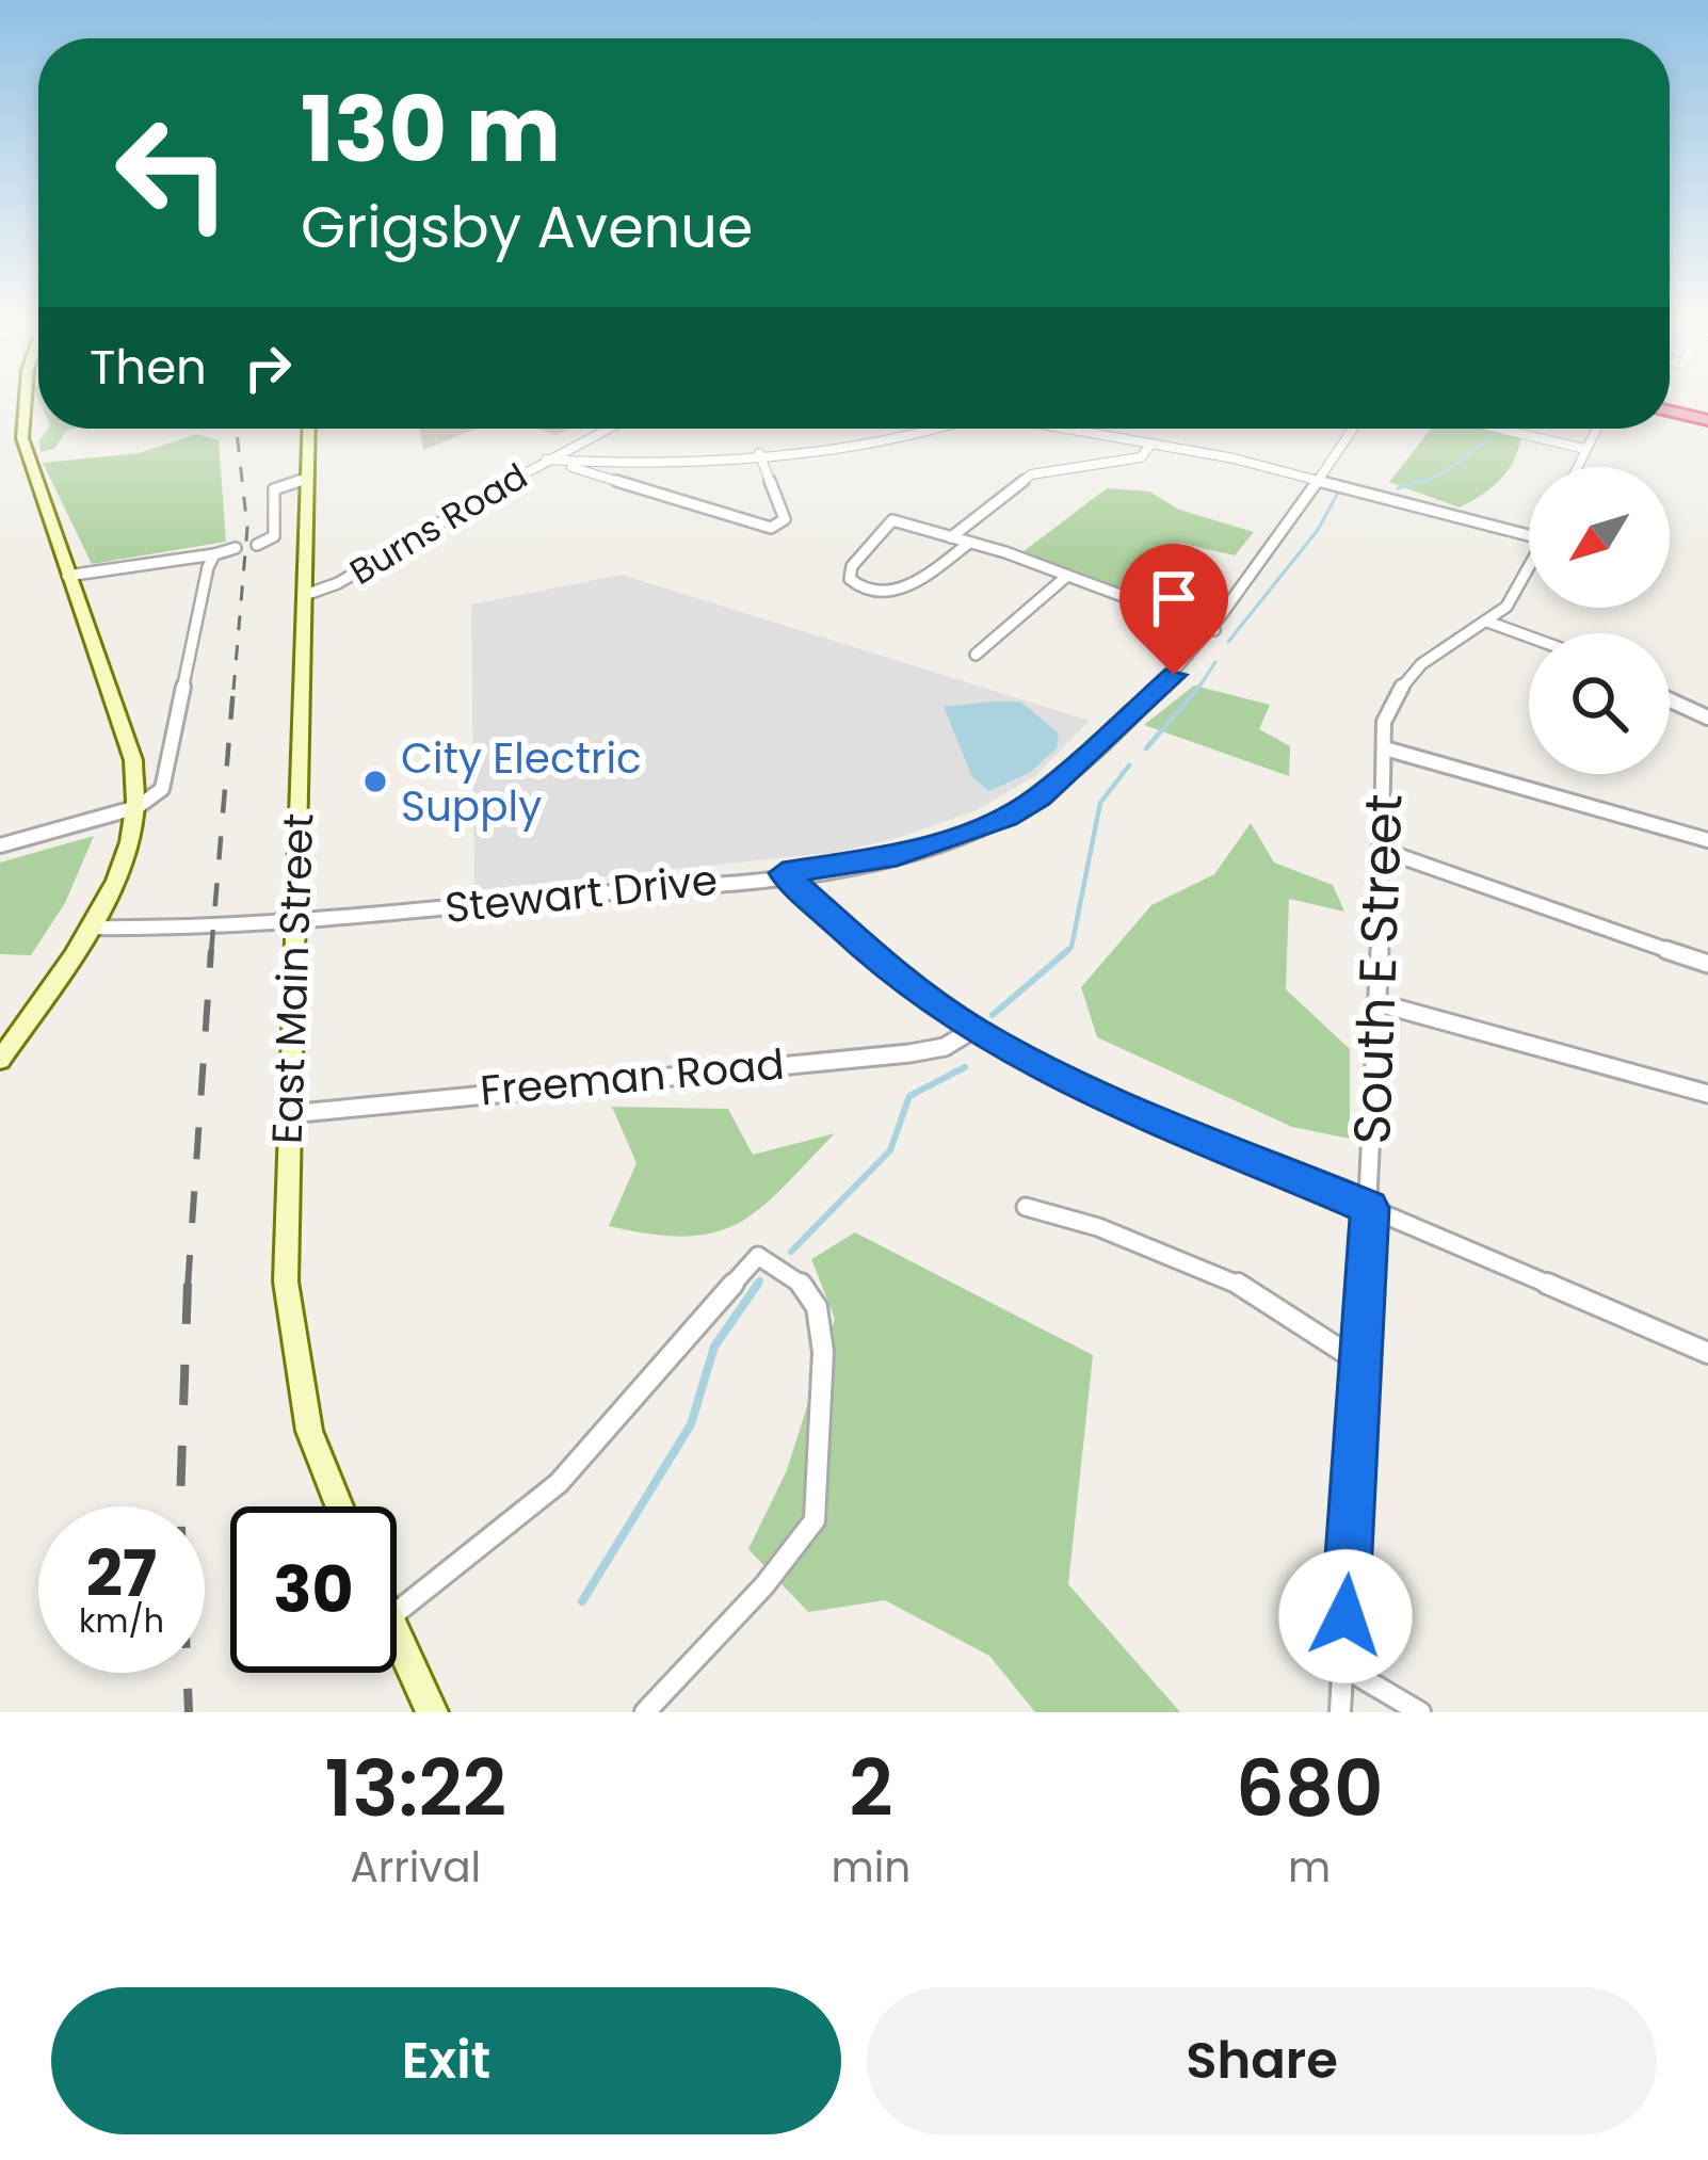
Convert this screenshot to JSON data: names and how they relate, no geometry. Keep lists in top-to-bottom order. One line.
{"streets":{"street":["Burns Road","Stewart Drive","South E Street","East Main Street","Freeman Road"]},"crossings":[["Burns Road","East Main Street"],["Stewart Drive","East Main Street"],["East Main Street","Freeman Road"]],"places":["City Electric Supply"],"north":"bottom left","page":{"turn":["130 m","Grigsby Avenue"],"then":"Then","speed":"27 km/h","limit":"30","eta":["13:22","Arrival","2","min","680","m"],"buttons":["Exit","Share"]}}
